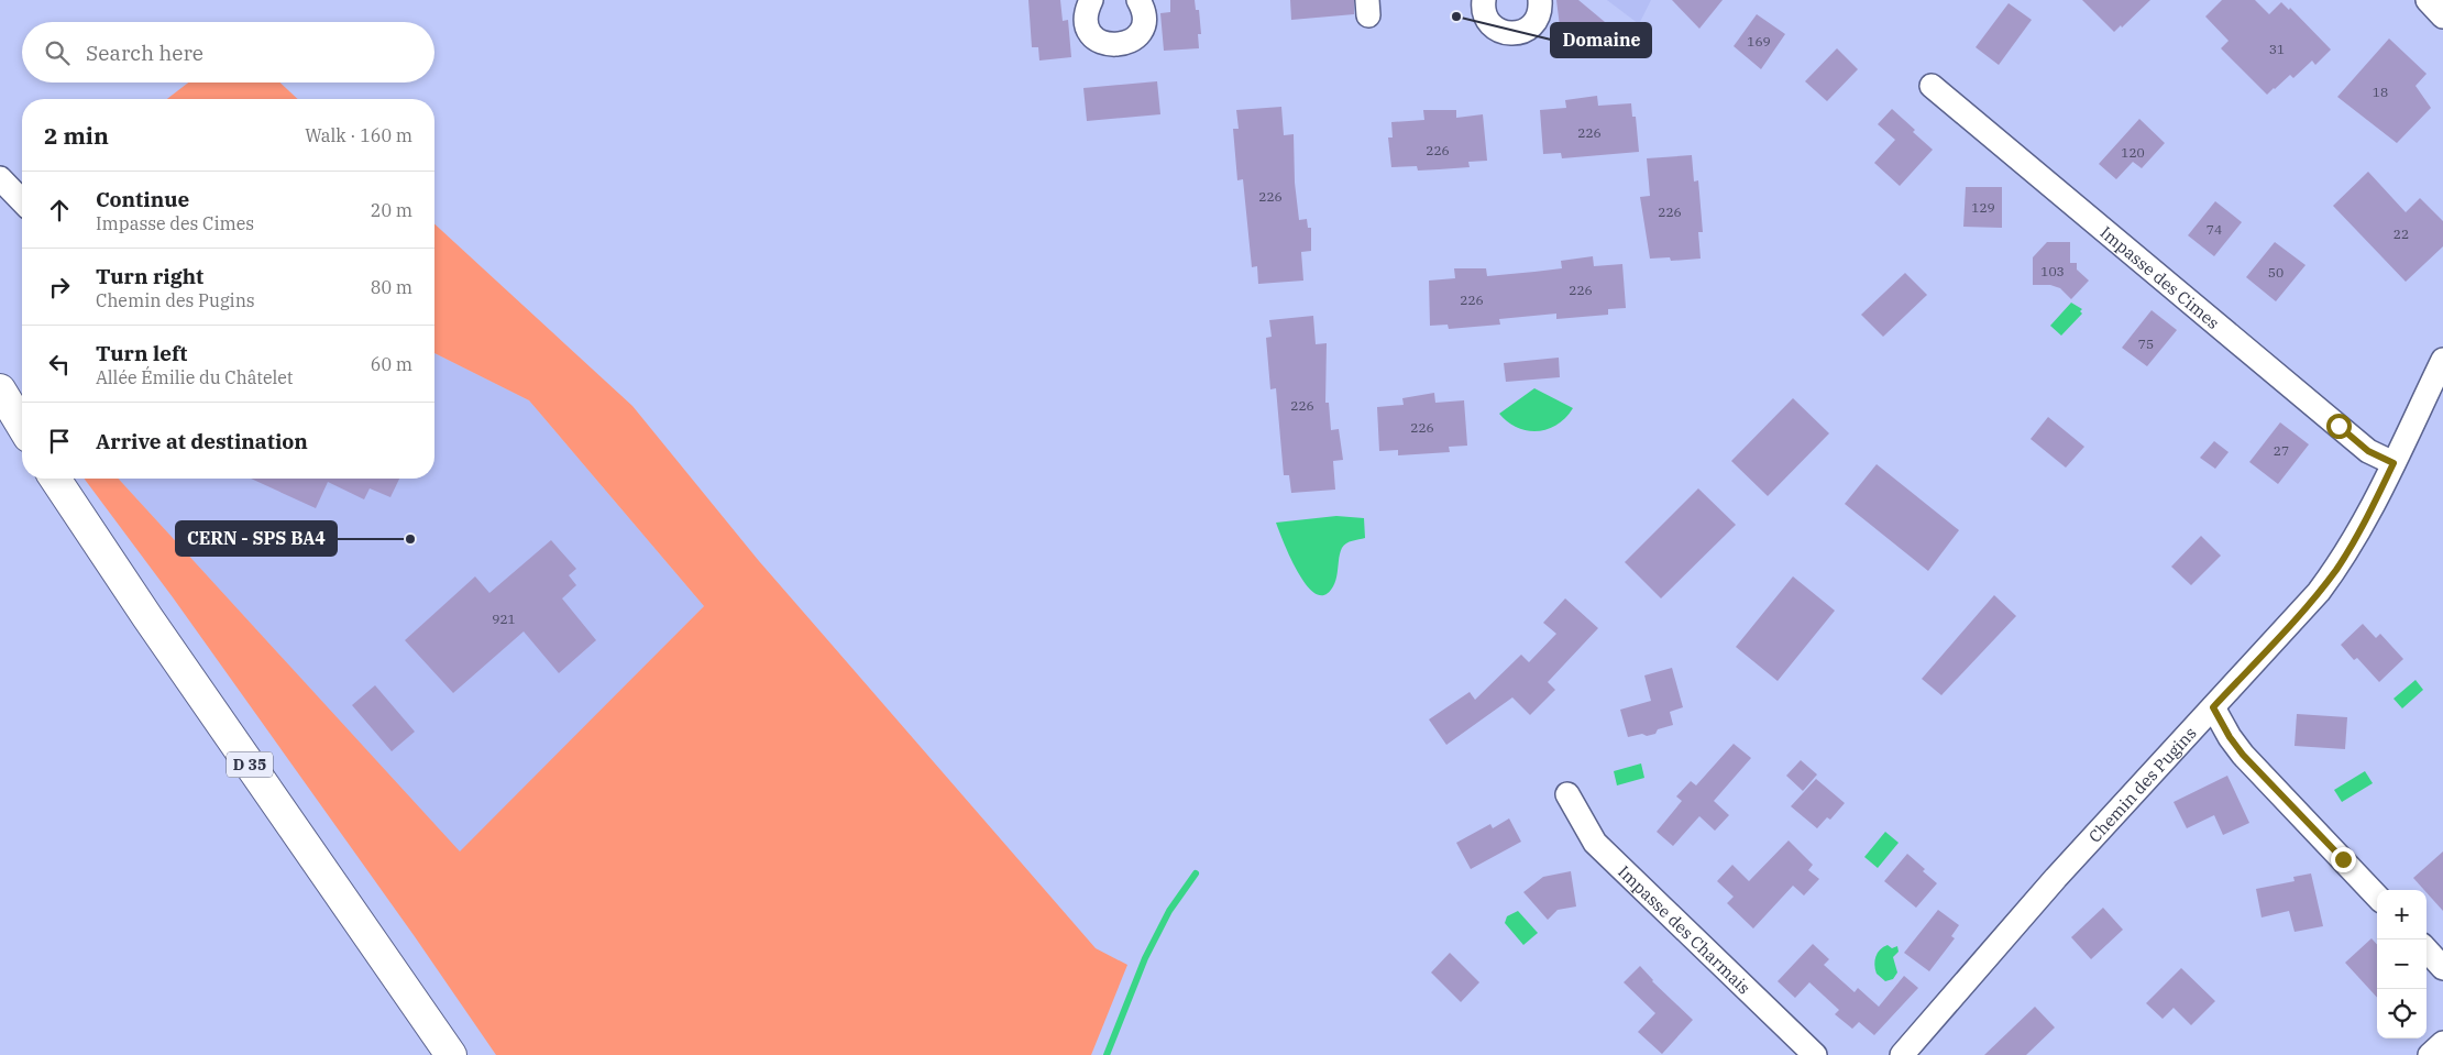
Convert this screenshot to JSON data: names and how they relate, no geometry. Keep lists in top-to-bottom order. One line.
{"streets":{"main road":["D 35"],"street":["Impasse des Cimes","Chemin des Pugins","Impasse des Charmais"]},"crossings":[["Impasse des Cimes","Chemin des Pugins"]],"places":["Domaine","CERN - SPS BA4"],"house_numbers":["169","31","18","226","226","120","226","129","226","74","22","103","50","226","226","75","226","226","27","921"],"page":{"search":"Search here","heading":["2 min","Walk · 160 m"],"list":[["Continue","Impasse des Cimes","20 m"],["Turn right","Chemin des Pugins","80 m"],["Turn left","Allée Émilie du Châtelet","60 m"],"Arrive at destination"],"map_buttons":["+","−"]}}
